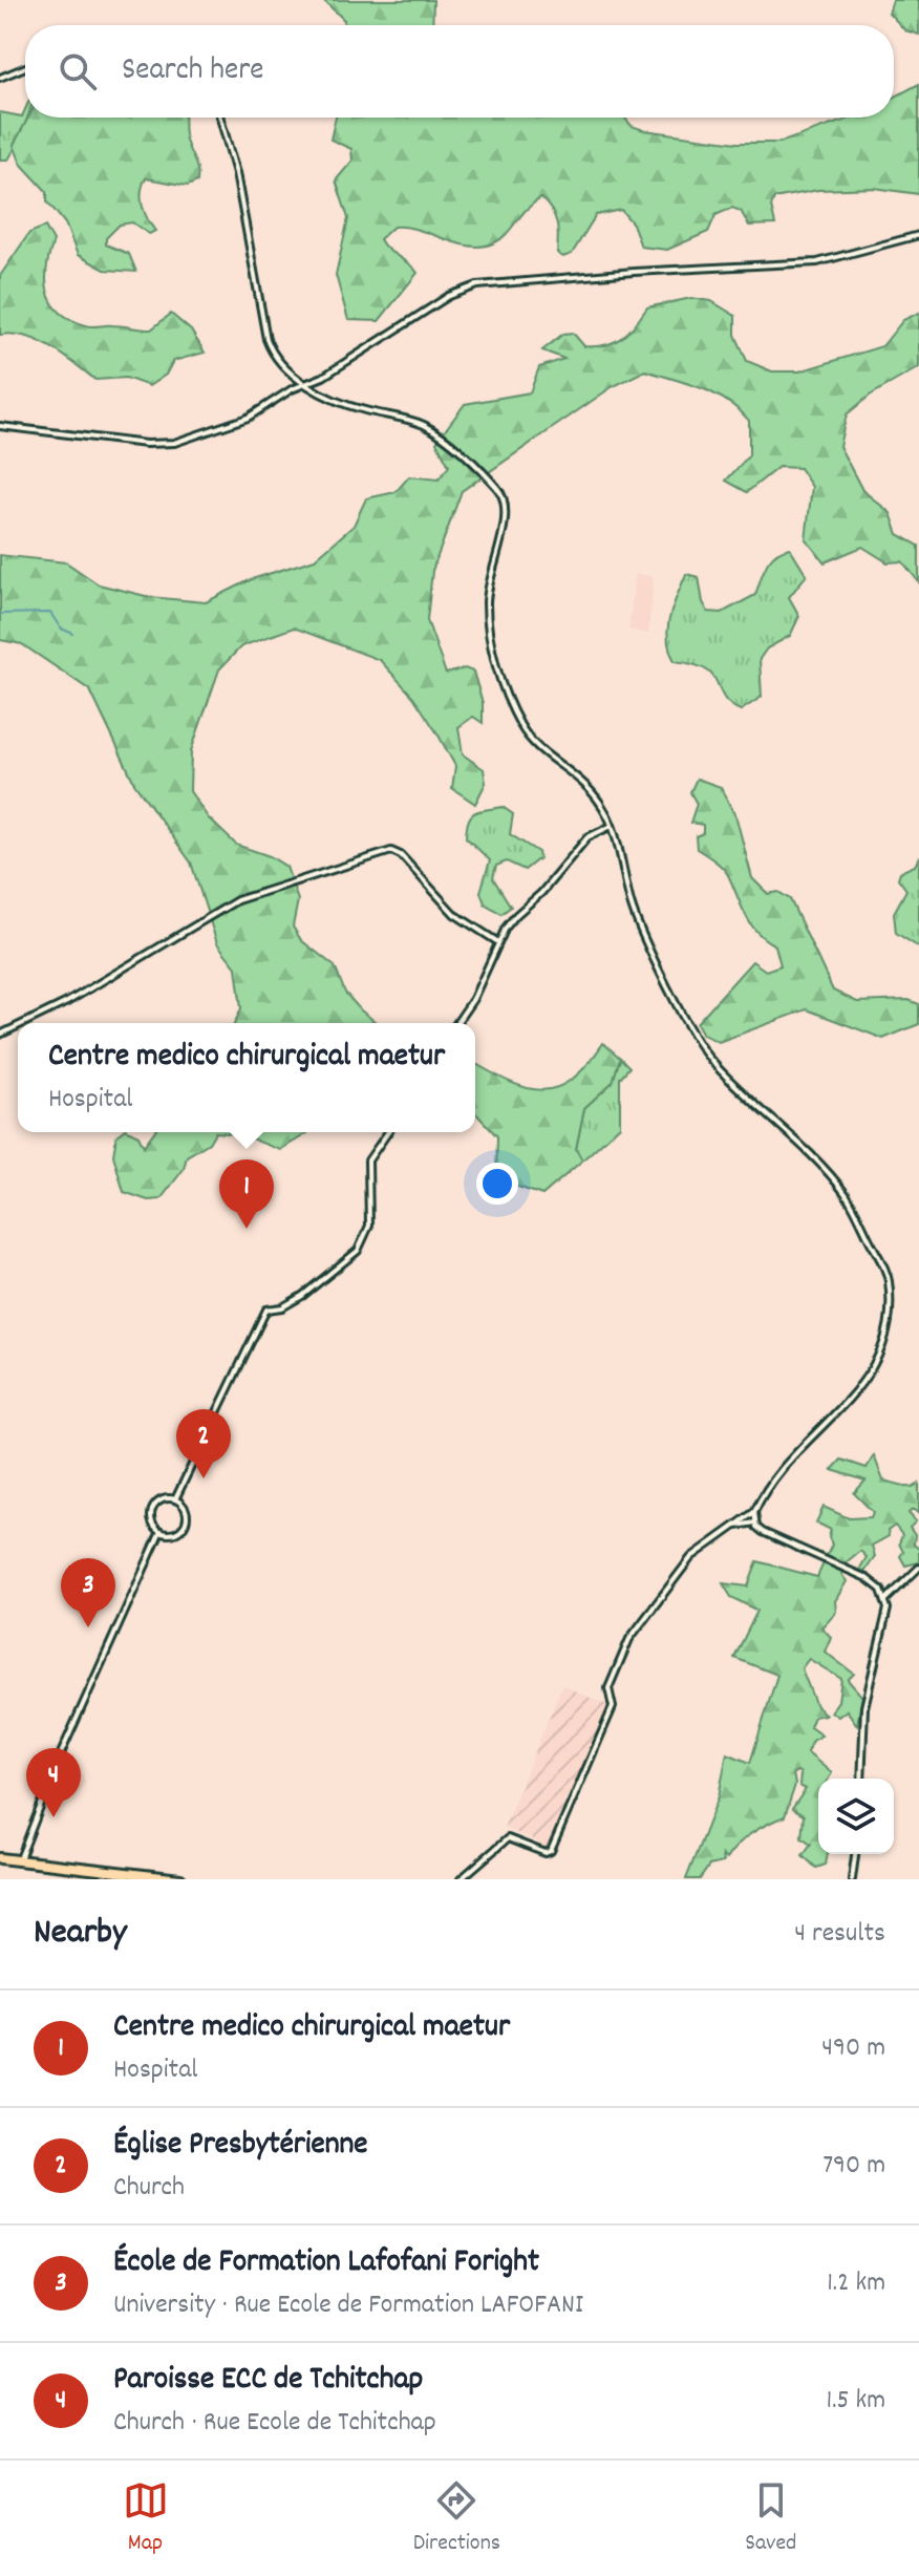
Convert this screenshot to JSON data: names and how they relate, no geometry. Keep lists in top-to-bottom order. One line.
{"page":{"search":"Search here","popup":["Centre medico chirurgical maetur","Hospital"],"pins":["1","2","3","4"],"heading":["Nearby","4 results"],"list":[{"mark":"1","name":"Centre medico chirurgical maetur","note":"Hospital","value":"490 m"},{"mark":"2","name":"Église Presbytérienne","note":"Church","value":"790 m"},{"mark":"3","name":"École de Formation Lafofani Foright","note":"University · Rue Ecole de Formation LAFOFANI","value":"1.2 km"},{"mark":"4","name":"Paroisse ECC de Tchitchap","note":"Church · Rue Ecole de Tchitchap","value":"1.5 km"}],"nav":["Map","Directions","Saved"]}}
